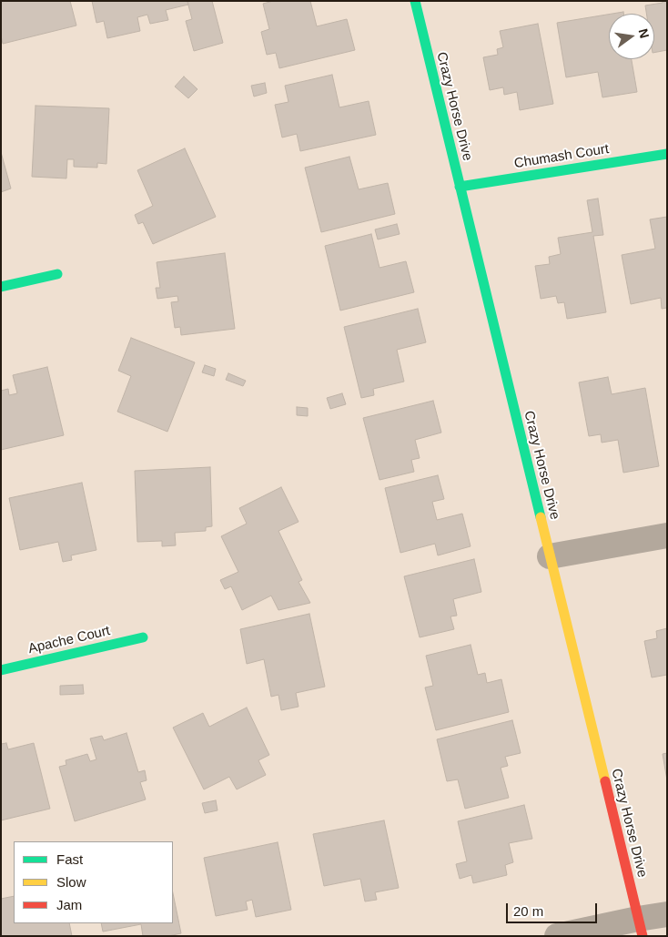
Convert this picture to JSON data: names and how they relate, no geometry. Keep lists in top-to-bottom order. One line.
{"streets":{"street":["Crazy Horse Drive","Chumash Court","Apache Court"]},"crossings":[["Crazy Horse Drive","Chumash Court"]],"legend":["Fast","Slow","Jam"],"scale_bar":"20 m","north":"right"}
